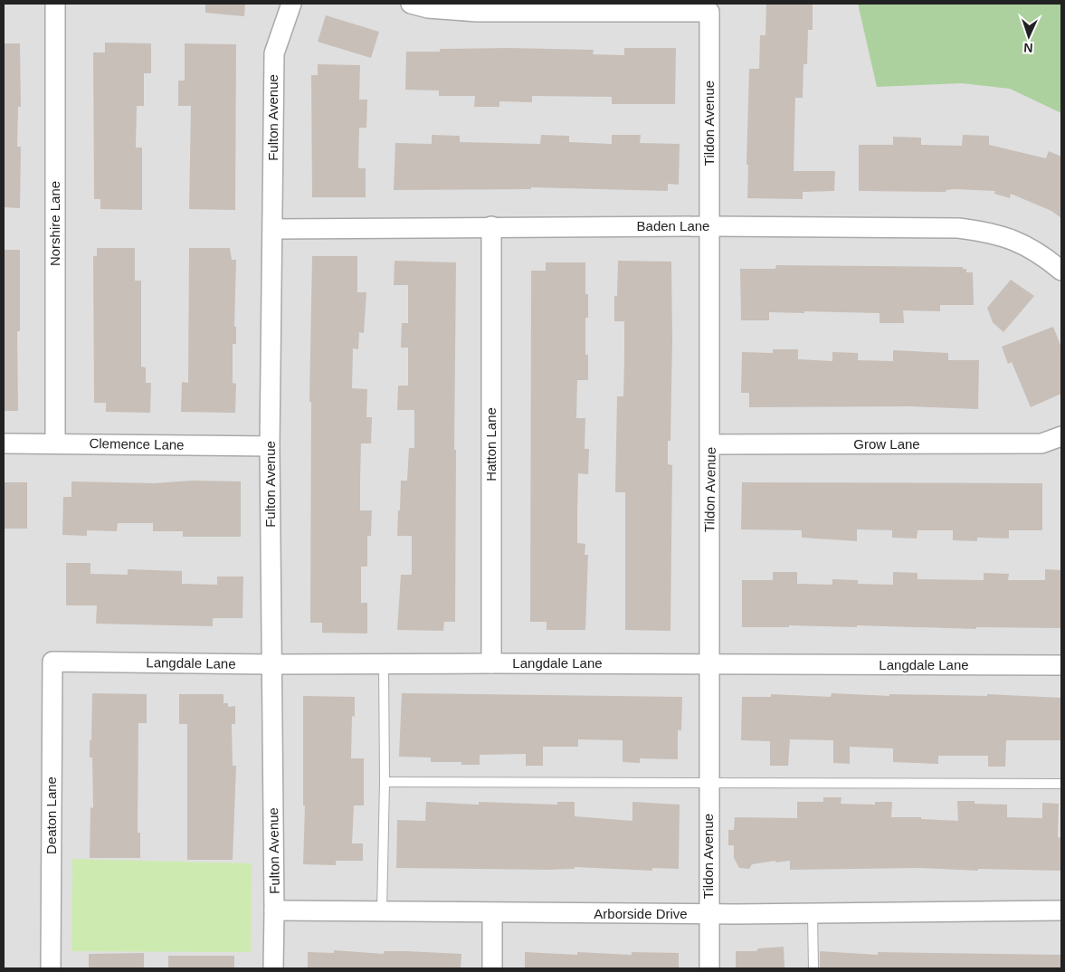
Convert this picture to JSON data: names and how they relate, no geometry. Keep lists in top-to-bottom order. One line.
{"streets":{"street":["Fulton Avenue","Tildon Avenue","Norshire Lane","Baden Lane","Clemence Lane","Hatton Lane","Grow Lane","Langdale Lane","Deaton Lane","Arborside Drive"]},"crossings":[["Fulton Avenue","Baden Lane"],["Fulton Avenue","Clemence Lane"],["Fulton Avenue","Langdale Lane"],["Fulton Avenue","Arborside Drive"],["Tildon Avenue","Baden Lane"],["Tildon Avenue","Grow Lane"],["Tildon Avenue","Langdale Lane"],["Tildon Avenue","Arborside Drive"],["Norshire Lane","Clemence Lane"],["Baden Lane","Hatton Lane"],["Hatton Lane","Langdale Lane"],["Langdale Lane","Deaton Lane"]],"north":"bottom"}
